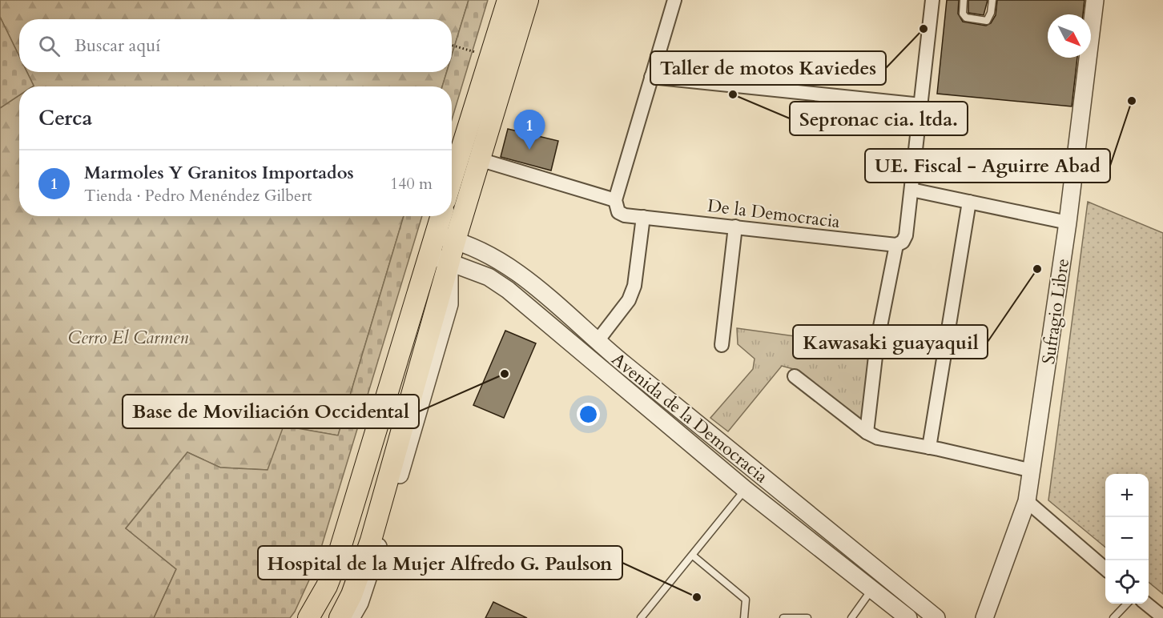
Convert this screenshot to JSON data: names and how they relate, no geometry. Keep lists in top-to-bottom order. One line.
{"streets":{"street":["De la Democracia","Sufragio Libre","Avenida de la Democracia"]},"parks":["Cerro El Carmen"],"places":["Taller de motos Kaviedes","Sepronac cia. ltda.","UE. Fiscal - Aguirre Abad","Kawasaki guayaquil","Base de Moviliación Occidental","Hospital de la Mujer Alfredo G. Paulson"],"north":"bottom right","page":{"search":"Buscar aquí","heading":"Cerca","pins":"1","list":[{"mark":"1","name":"Marmoles Y Granitos Importados","note":"Tienda · Pedro Menéndez Gilbert","value":"140 m"}],"map_buttons":["+","−"]}}
